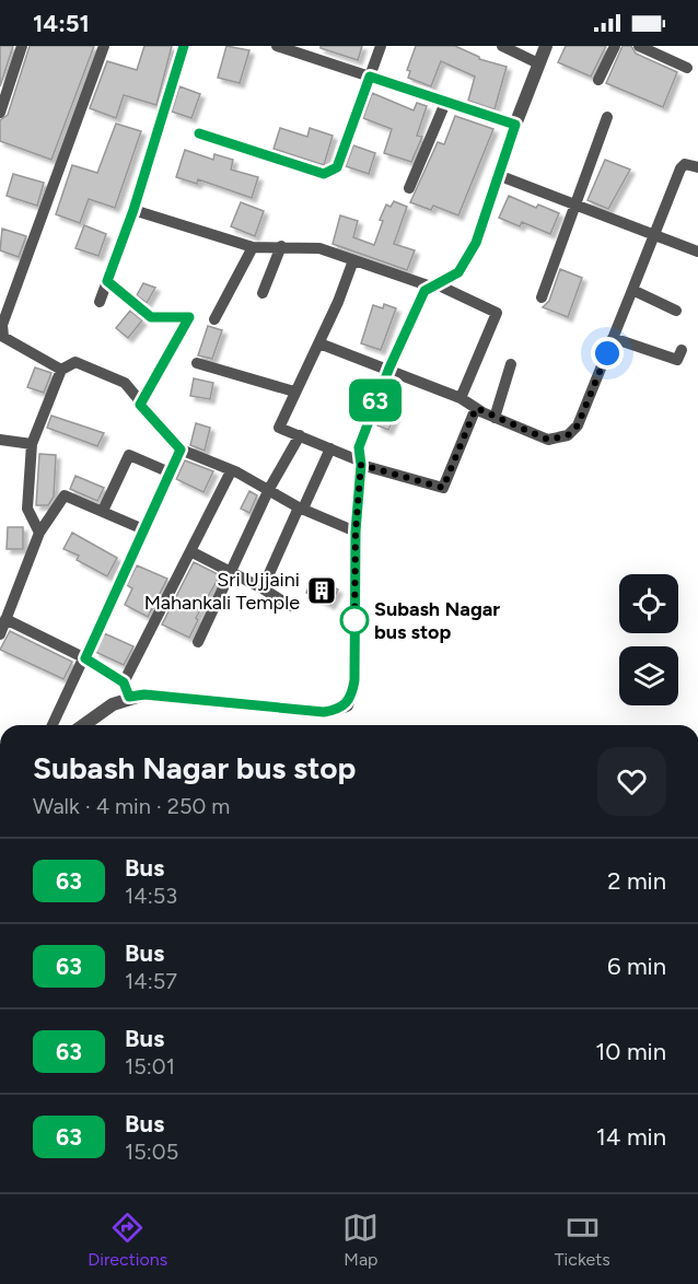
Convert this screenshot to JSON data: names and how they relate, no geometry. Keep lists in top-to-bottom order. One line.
{"places":{"building":["Sri Ujjaini Mahankali Temple"],"other":["Subash Nagar bus stop"]},"lines":["bus line 63"],"page":{"status":"14:51","on_map":"63","heading":["Subash Nagar bus stop","Walk · 4 min · 250 m"],"list":[{"mark":"63","name":"Bus","note":"14:53","value":"2 min"},{"mark":"63","name":"Bus","note":"14:57","value":"6 min"},{"mark":"63","name":"Bus","note":"15:01","value":"10 min"},{"mark":"63","name":"Bus","note":"15:05","value":"14 min"}],"tabs":["Directions","Map","Tickets"]}}
